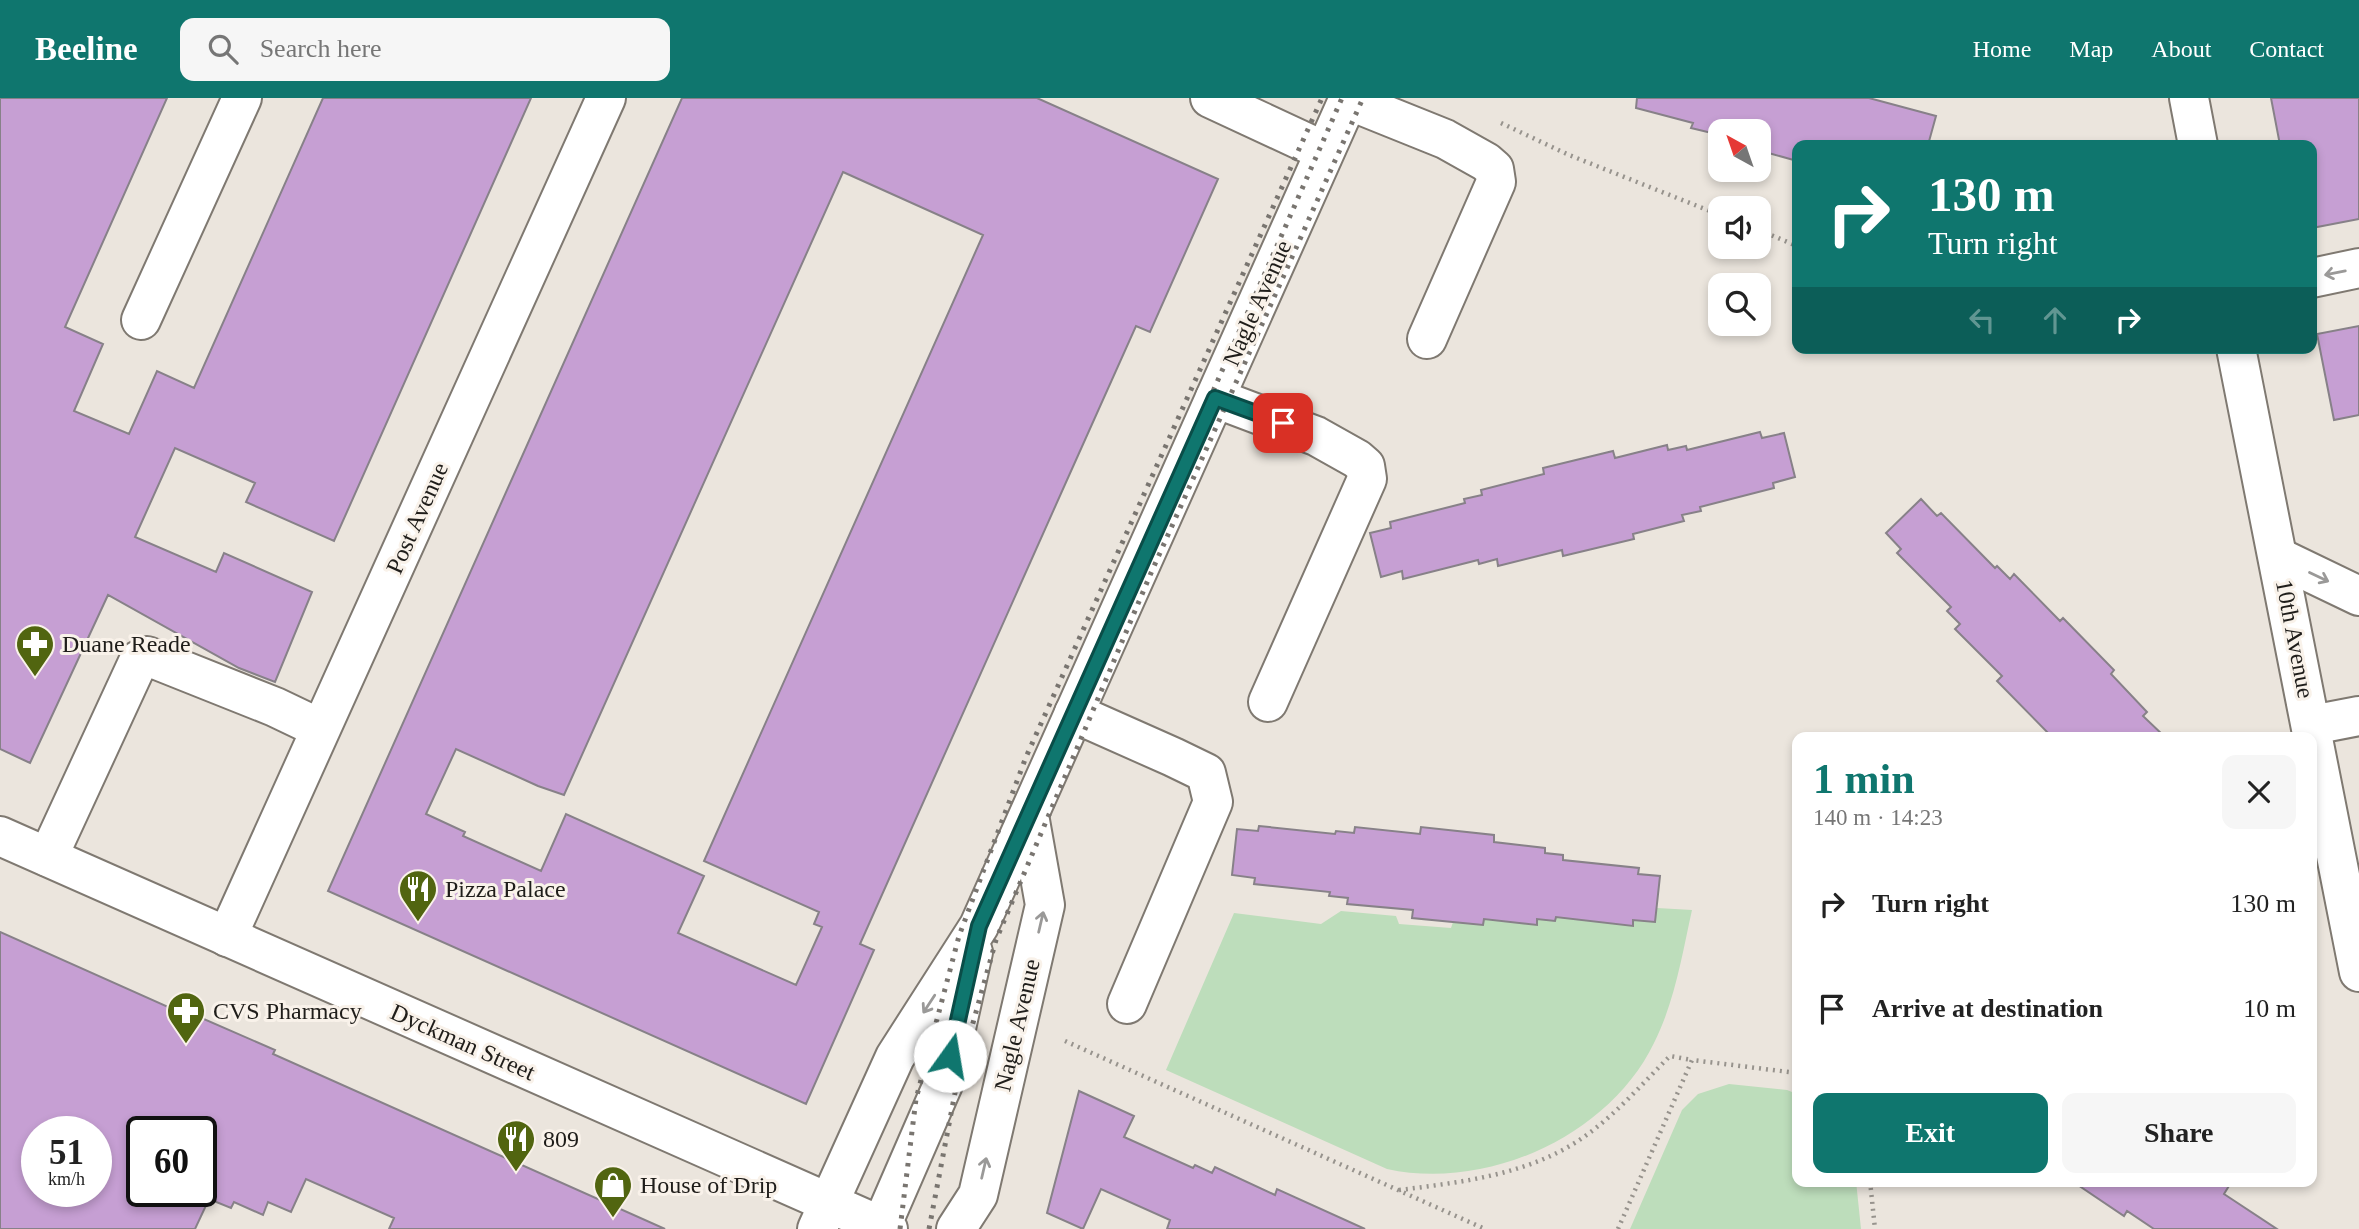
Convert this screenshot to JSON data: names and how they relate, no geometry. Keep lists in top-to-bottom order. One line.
{"streets":{"main road":["Nagle Avenue","Post Avenue","10th Avenue","Dyckman Street"]},"crossings":[["Nagle Avenue","Dyckman Street"],["Post Avenue","Dyckman Street"]],"places":{"pharmacy":["Duane Reade","CVS Pharmacy"],"restaurant":["Pizza Palace","809"],"shop":["House of Drip"]},"north":"top left","page":{"header":"Beeline","search":"Search here","nav":["Home","Map","About","Contact"],"turn":["130 m","Turn right"],"heading":["1 min","140 m · 14:23"],"list":[{"name":"Turn right","value":"130 m"},{"name":"Arrive at destination","value":"10 m"}],"buttons":["Exit","Share"],"speed":"51 km/h","limit":"60"}}
